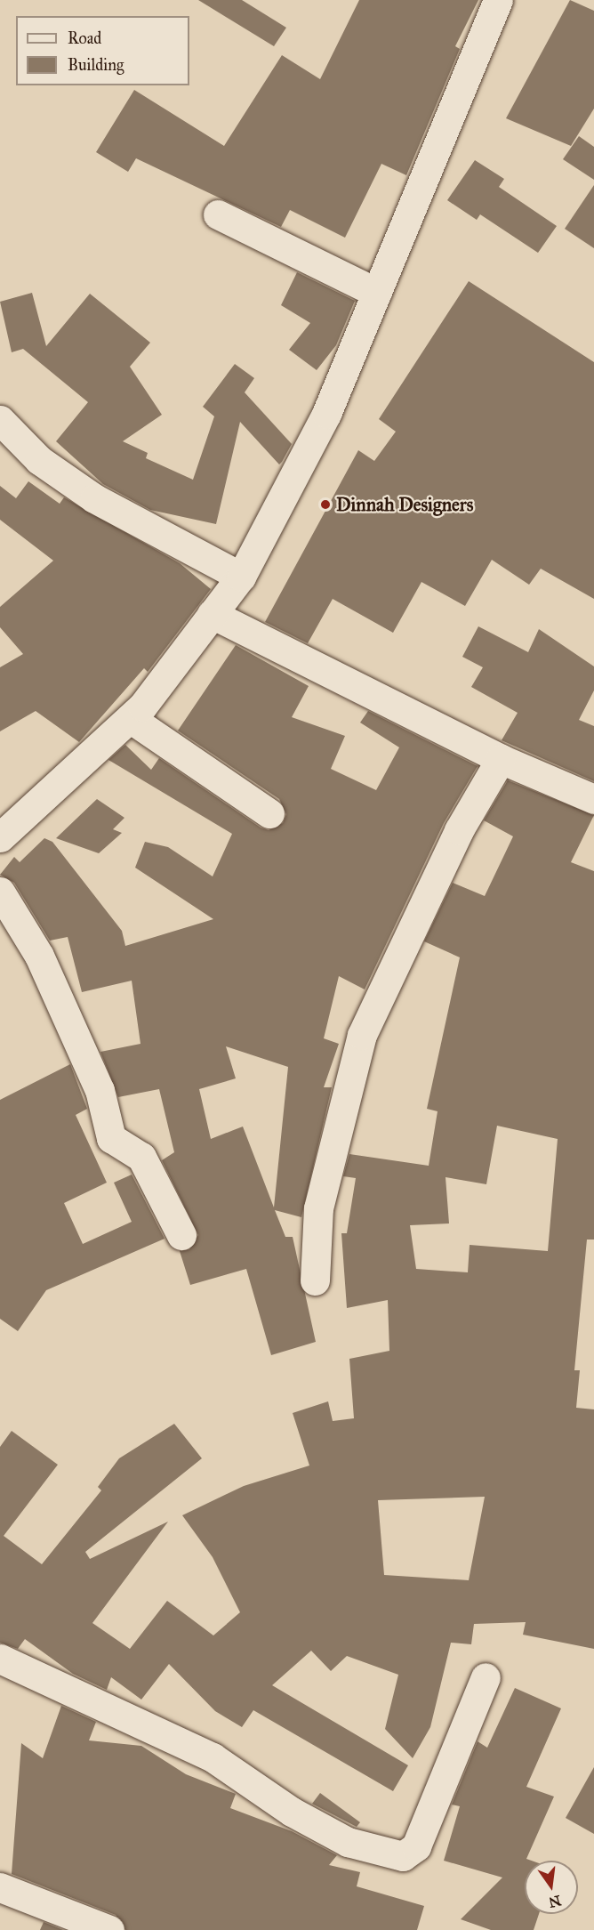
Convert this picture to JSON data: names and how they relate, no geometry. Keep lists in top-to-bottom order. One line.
{"places":["Dinnah Designers"],"legend":["Road","Building"],"north":"bottom"}
